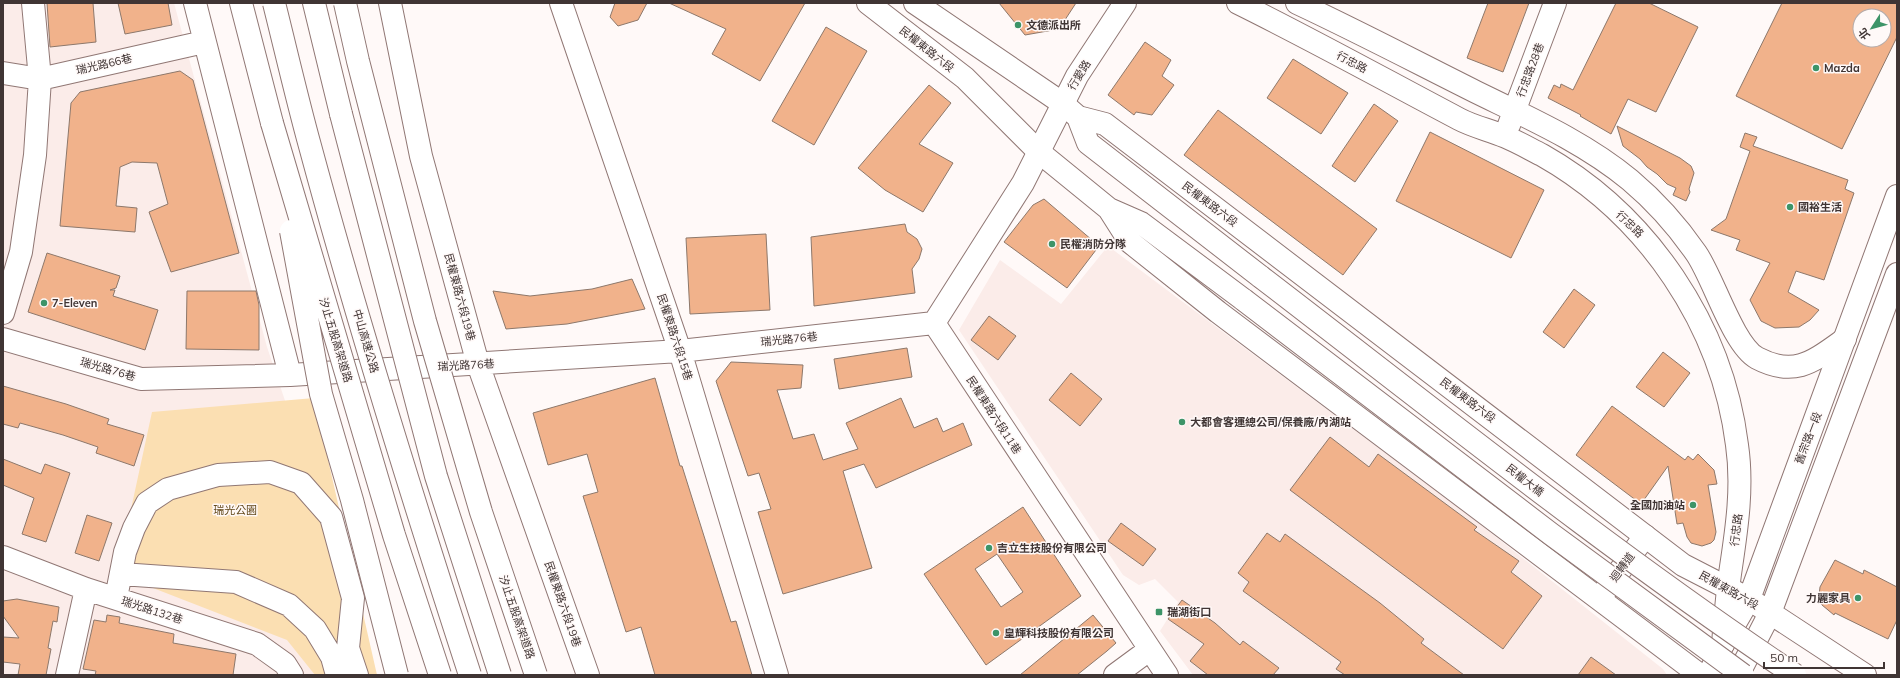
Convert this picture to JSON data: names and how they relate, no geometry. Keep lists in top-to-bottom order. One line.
{"streets":{"main road":["民權東路六段","行忠路","瑞光路66巷","行忠路28巷","行愛路","民權東路六段19巷","民權東路六段15巷","瑞光路76巷","汐止五股高架道路","中山高速公路","民權東路六段11巷","舊宗路一段","民權大橋","迴轉道","瑞光路132巷"]},"crossings":[["民權東路六段","行忠路"],["民權東路六段","行愛路"],["民權東路六段","舊宗路一段"],["民權東路六段","民權大橋"],["民權東路六段","迴轉道"],["行忠路","行忠路28巷"],["行忠路","舊宗路一段"],["行愛路","民權大橋"],["民權東路六段19巷","瑞光路76巷"],["民權東路六段15巷","瑞光路76巷"],["瑞光路76巷","民權東路六段11巷"]],"parks":["瑞光公園"],"places":{"other":["文德派出所","Mazda","國裕生活","民權消防分隊","7-Eleven","大都會客運總公司/保養廠/內湖站","全國加油站","吉立生技股份有限公司","力麗家具","皇輝科技股份有限公司"],"transit":["瑞湖街口"]},"scale_bar":"50 m","north":"bottom left"}
